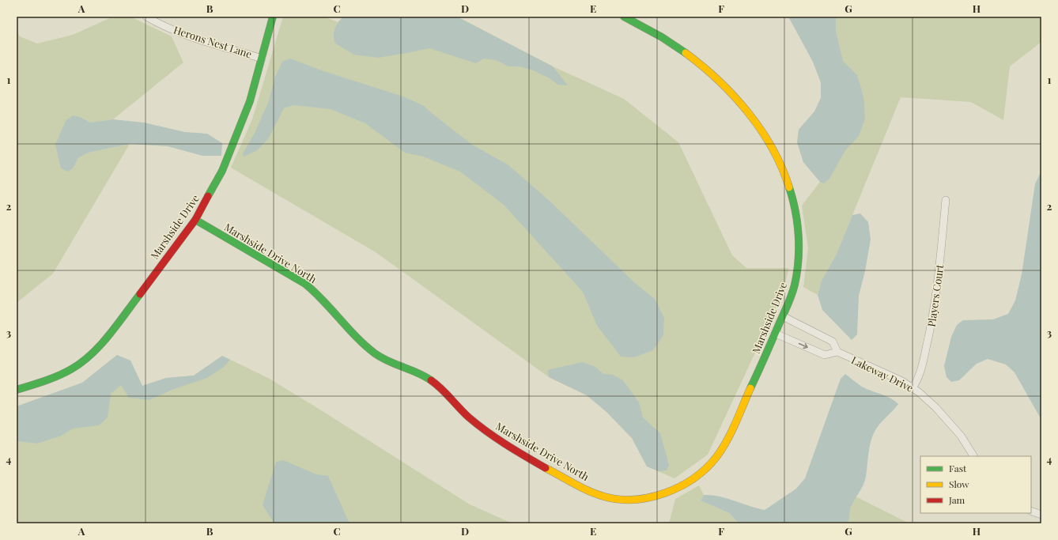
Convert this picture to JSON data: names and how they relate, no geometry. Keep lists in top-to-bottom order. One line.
{"streets":{"street":["Herons Nest Lane","Marshside Drive","Marshside Drive North","Players Court","Lakeway Drive"]},"crossings":[["Herons Nest Lane","Marshside Drive"],["Marshside Drive","Marshside Drive North"],["Players Court","Lakeway Drive"]],"legend":["Fast","Slow","Jam"],"grid":{"columns":["A","B","C","D","E","F","G","H"],"rows":["1","2","3","4"]}}
